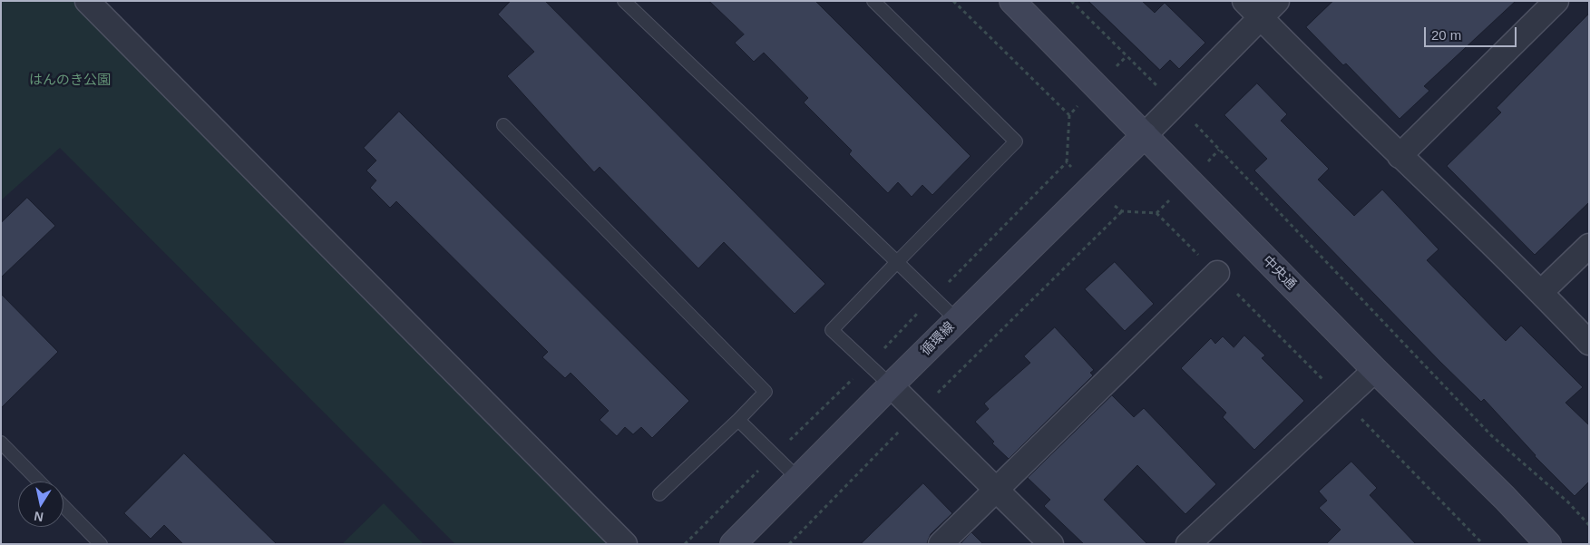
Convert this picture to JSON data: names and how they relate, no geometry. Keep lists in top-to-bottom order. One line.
{"streets":{"street":["中央通","循環線"]},"crossings":[["中央通","循環線"]],"parks":["はんのき公園"],"scale_bar":"20 m","north":"bottom"}
